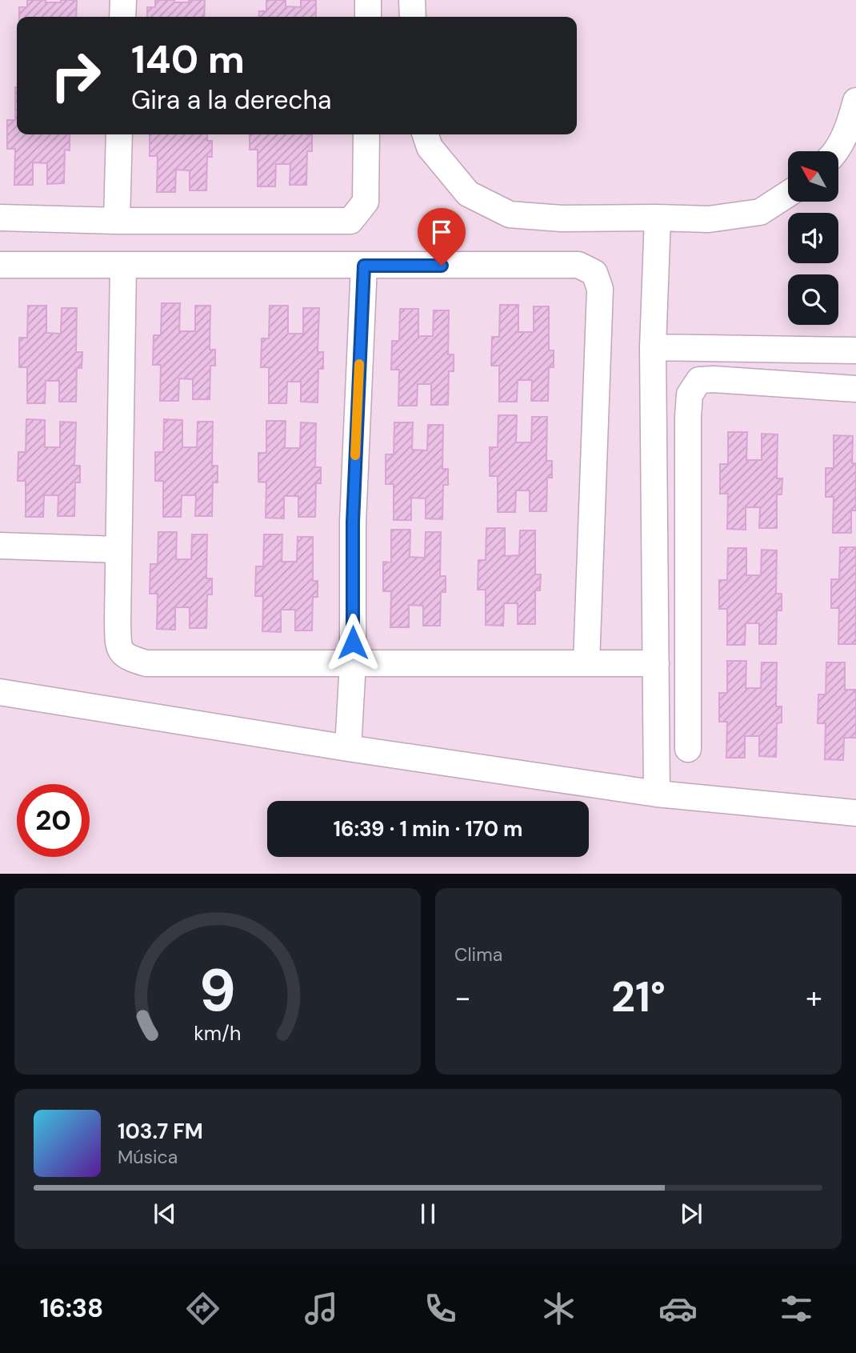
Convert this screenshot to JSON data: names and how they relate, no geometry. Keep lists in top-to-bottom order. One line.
{"north":"top left","page":{"turn":["140 m","Gira a la derecha"],"limit":"20","trip":"16:39 · 1 min · 170 m","tile":"Clima","heat":["−","21°","+"],"song":["103.7 FM","Música"],"tabs":"16:38","gauge":["9","km/h"]}}
